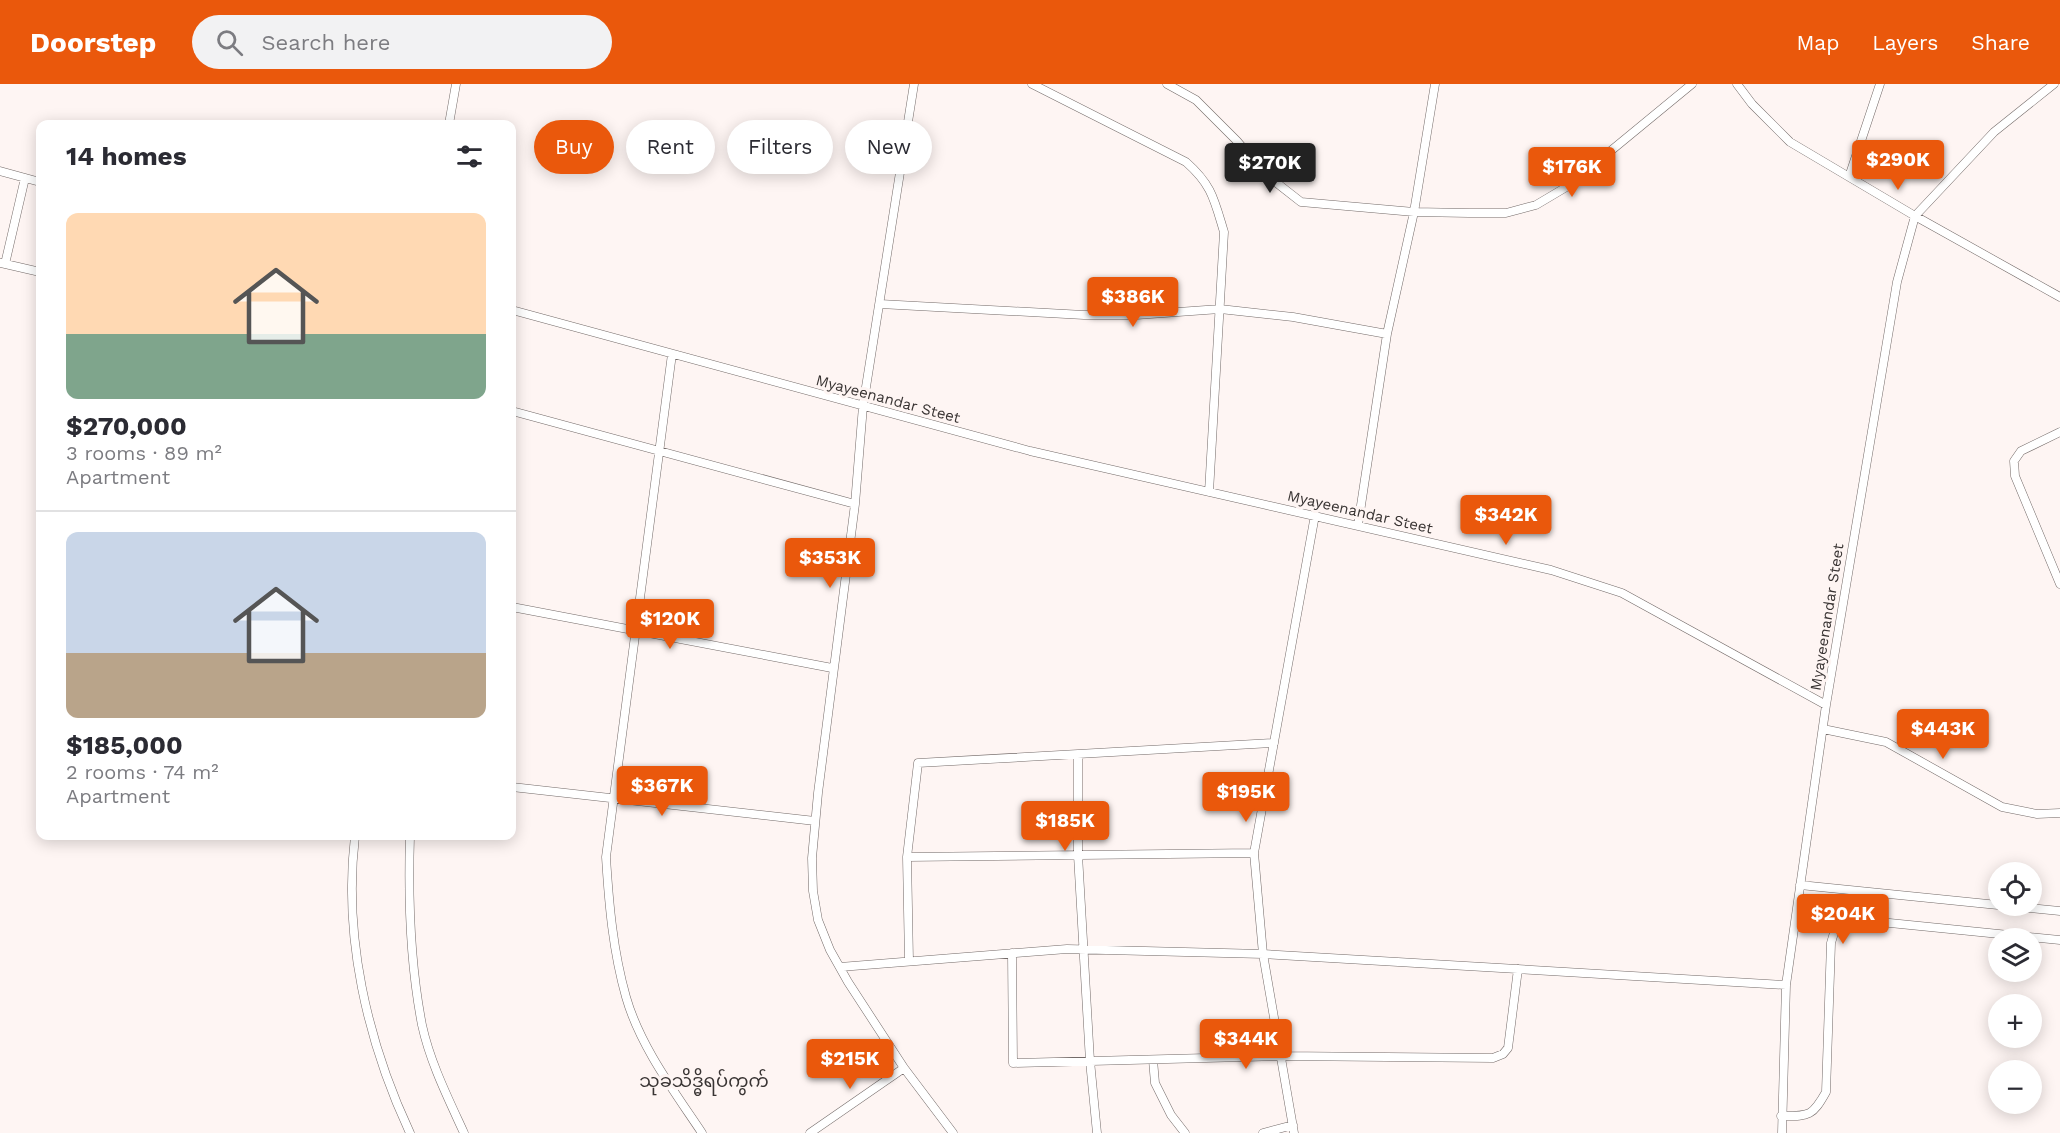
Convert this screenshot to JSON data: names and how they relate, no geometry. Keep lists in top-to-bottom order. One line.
{"streets":{"street":["Myayeenandar Steet"]},"districts":["သုခသိဒ္ဓိရပ်ကွက်"],"page":{"header":"Doorstep","search":"Search here","nav":["Map","Layers","Share"],"chip":["Buy","Rent","Filters","New"],"heading":"14 homes","price":["$290K","$270K","$176K","$386K","$342K","$353K","$120K","$443K","$367K","$195K","$185K","$204K","$344K","$215K"],"list":[{"name":"$270,000","note":"3 rooms · 89 m² · Apartment"},{"name":"$185,000","note":"2 rooms · 74 m² · Apartment"}],"map_buttons":["+","−"]}}
